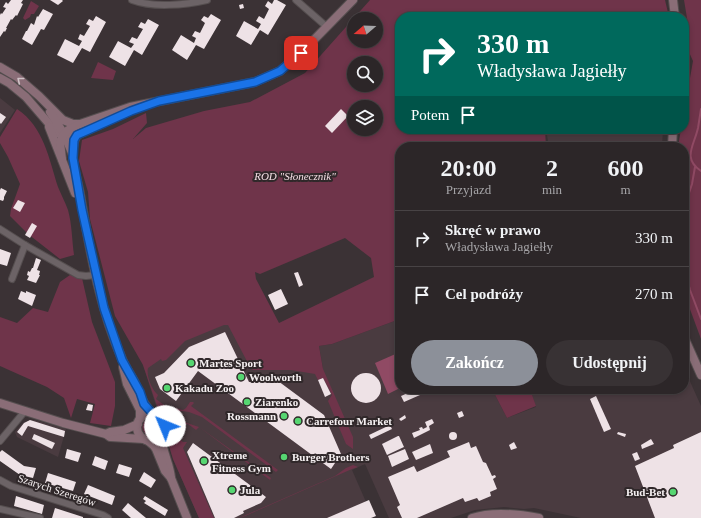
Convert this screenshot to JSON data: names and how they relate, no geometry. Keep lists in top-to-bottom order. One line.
{"streets":{"street":["Szarych Szeregów"]},"parks":["ROD \"Słonecznik\""],"places":["Martes Sport","Woolworth","Kakadu Zoo","Ziarenko","Rossmann","Carrefour Market","Burger Brothers","Xtreme Fitness Gym","Jula","Bud-Bet"],"north":"left","page":{"turn":["330 m","Władysława Jagiełły"],"then":"Potem","eta":["20:00","Przyjazd","2","min","600","m"],"list":[{"name":"Skręć w prawo","note":"Władysława Jagiełły","value":"330 m"},{"name":"Cel podróży","value":"270 m"}],"buttons":["Zakończ","Udostępnij"]}}
